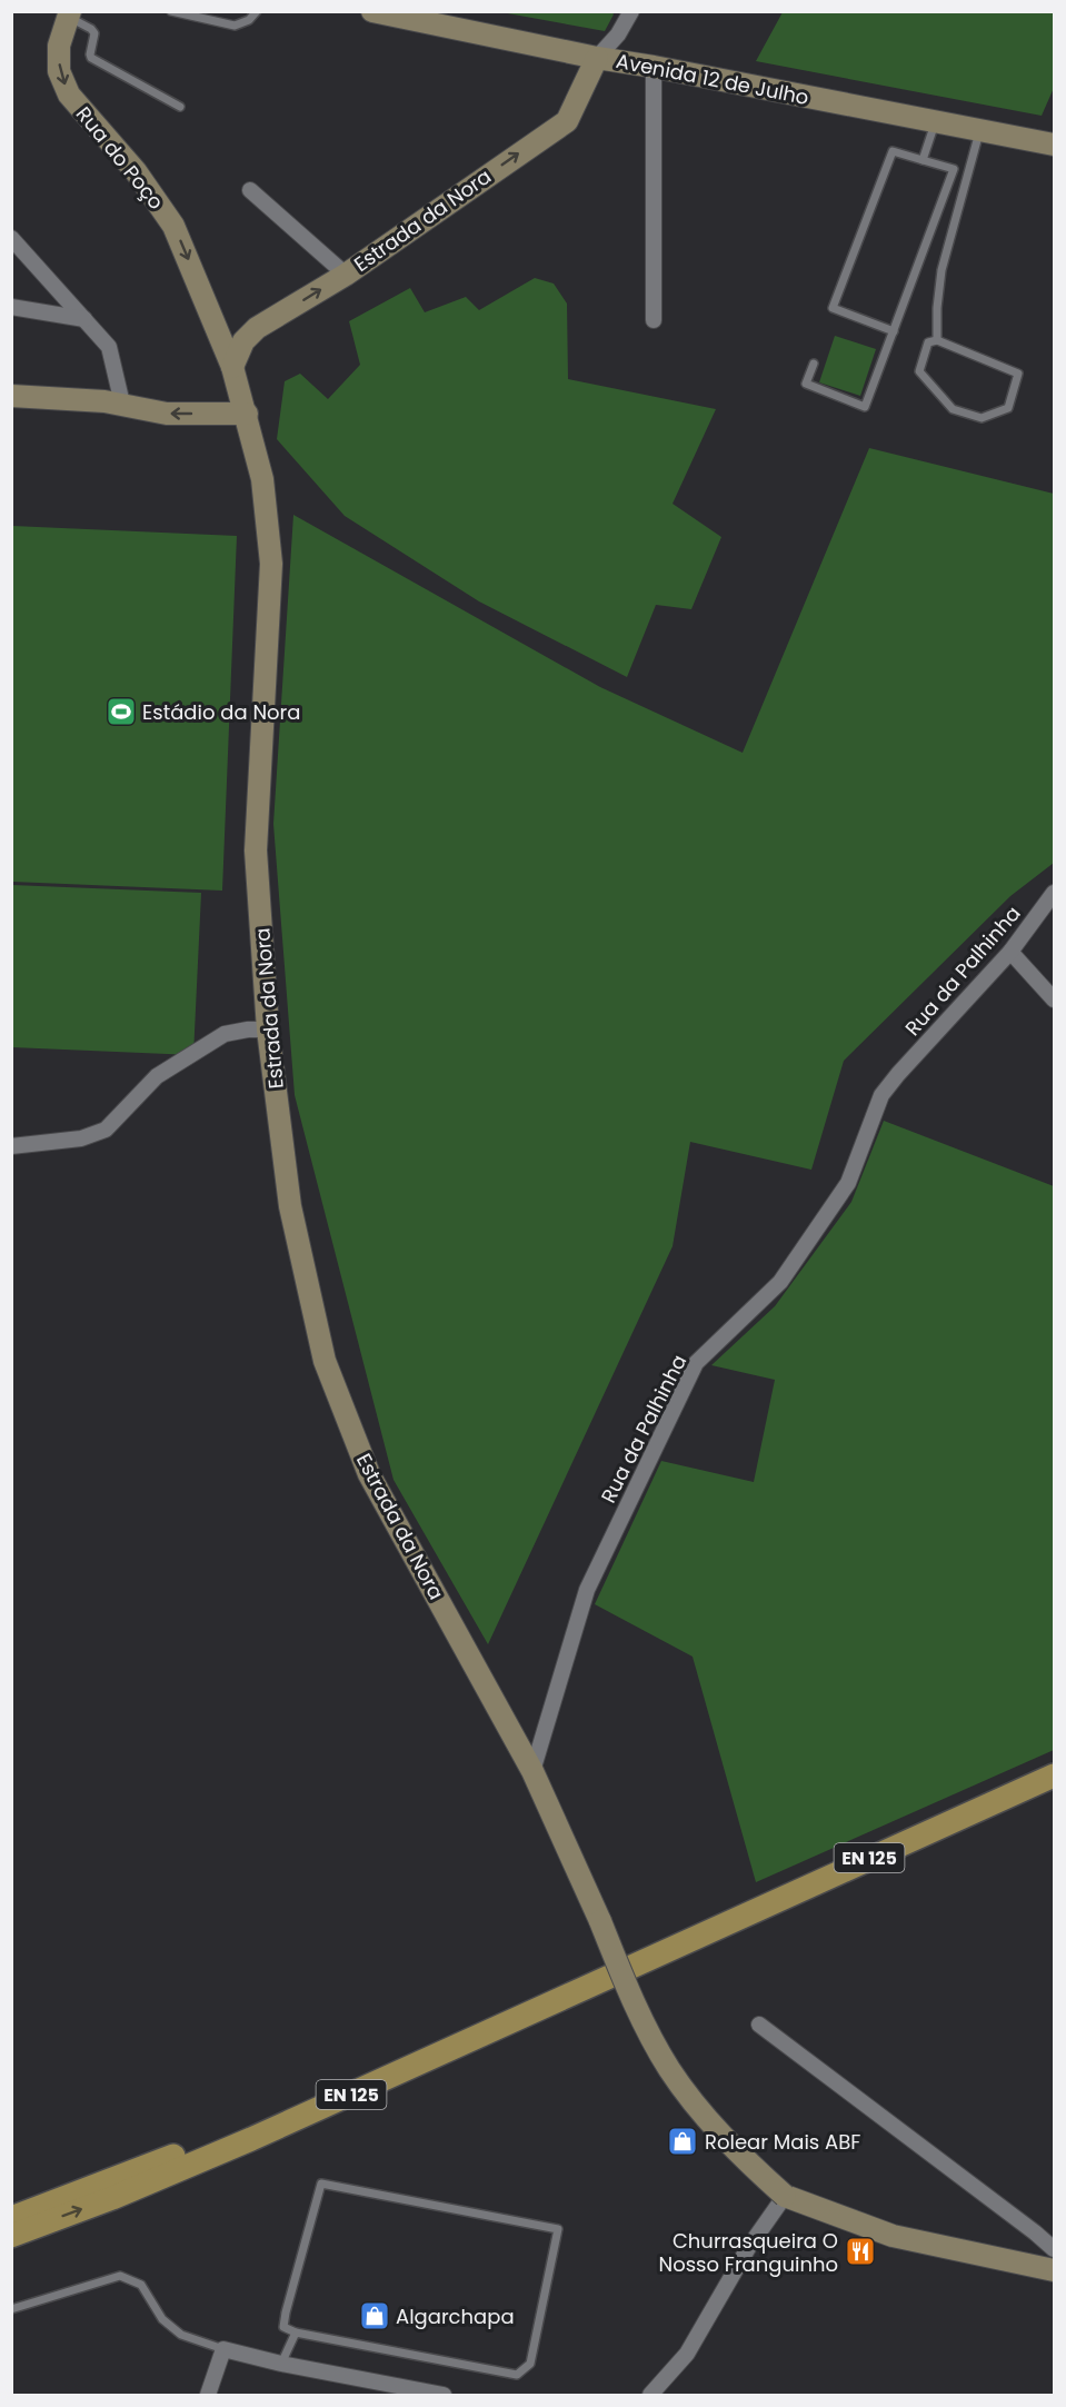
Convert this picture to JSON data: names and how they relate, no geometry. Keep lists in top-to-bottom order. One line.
{"streets":{"main road":["EN 125"],"street":["Avenida 12 de Julho","Rua do Poço","Estrada da Nora","Rua da Palhinha"]},"crossings":[["Avenida 12 de Julho","Estrada da Nora"],["Rua do Poço","Estrada da Nora"],["Estrada da Nora","Rua da Palhinha"]],"places":{"sports":["Estádio da Nora"],"shop":["Rolear Mais ABF","Algarchapa"],"restaurant":["Churrasqueira O Nosso Franguinho"]}}
